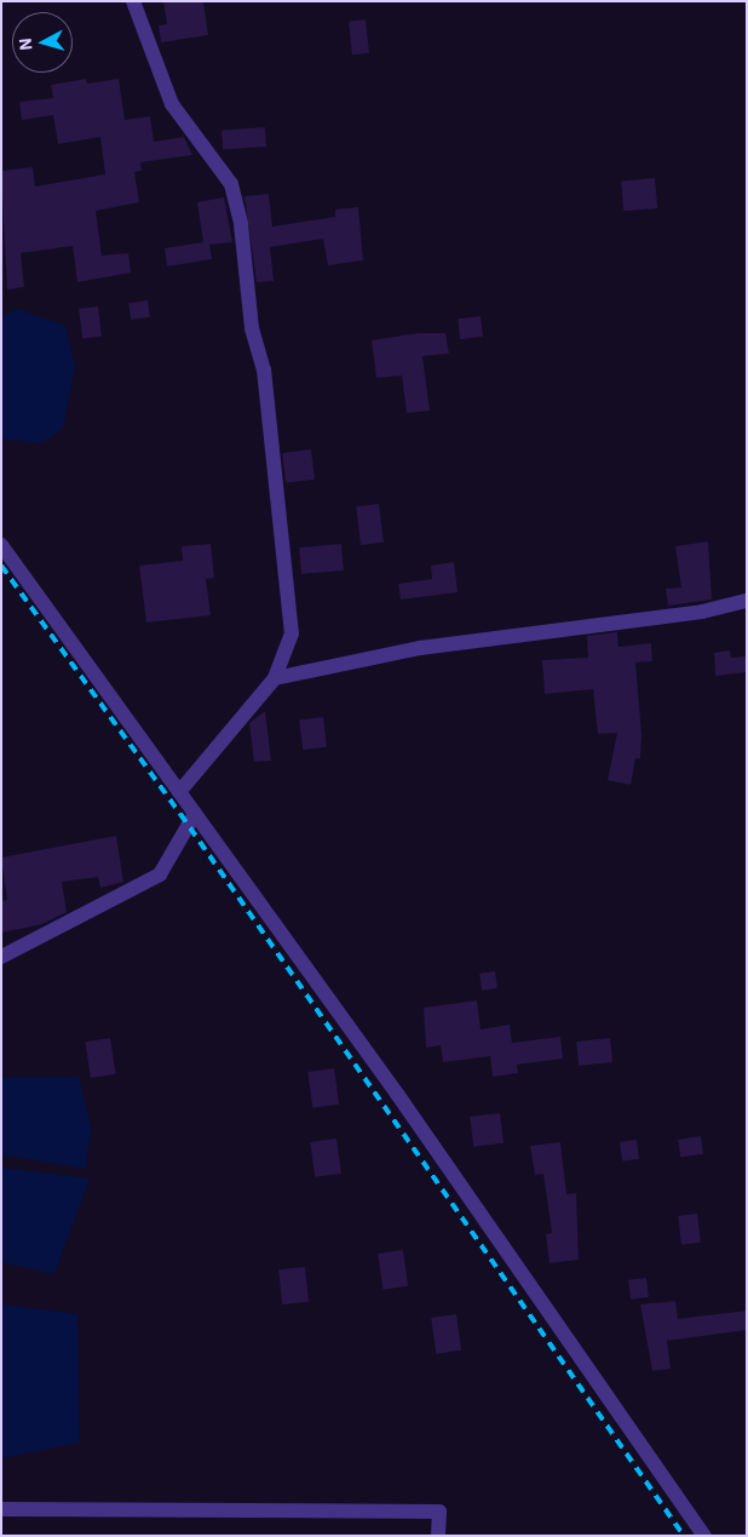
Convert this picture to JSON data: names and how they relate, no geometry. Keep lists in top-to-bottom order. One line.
{"north":"left"}
